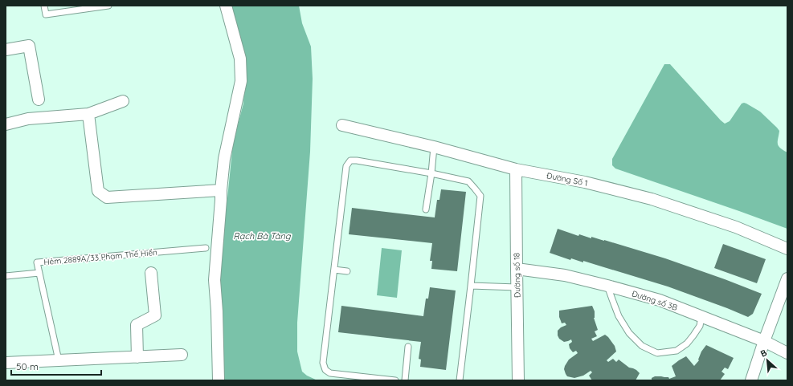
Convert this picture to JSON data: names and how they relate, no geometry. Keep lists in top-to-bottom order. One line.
{"streets":{"street":["Đường Số 1","Đường số 18","Đường số 3B"],"lane":["Hẻm 2889A/33 Phạm Thế Hiển"]},"crossings":[["Đường Số 1","Đường số 18"],["Đường số 18","Đường số 3B"]],"water":["Rạch Bà Tàng"],"scale_bar":"50 m","north":"top left"}
